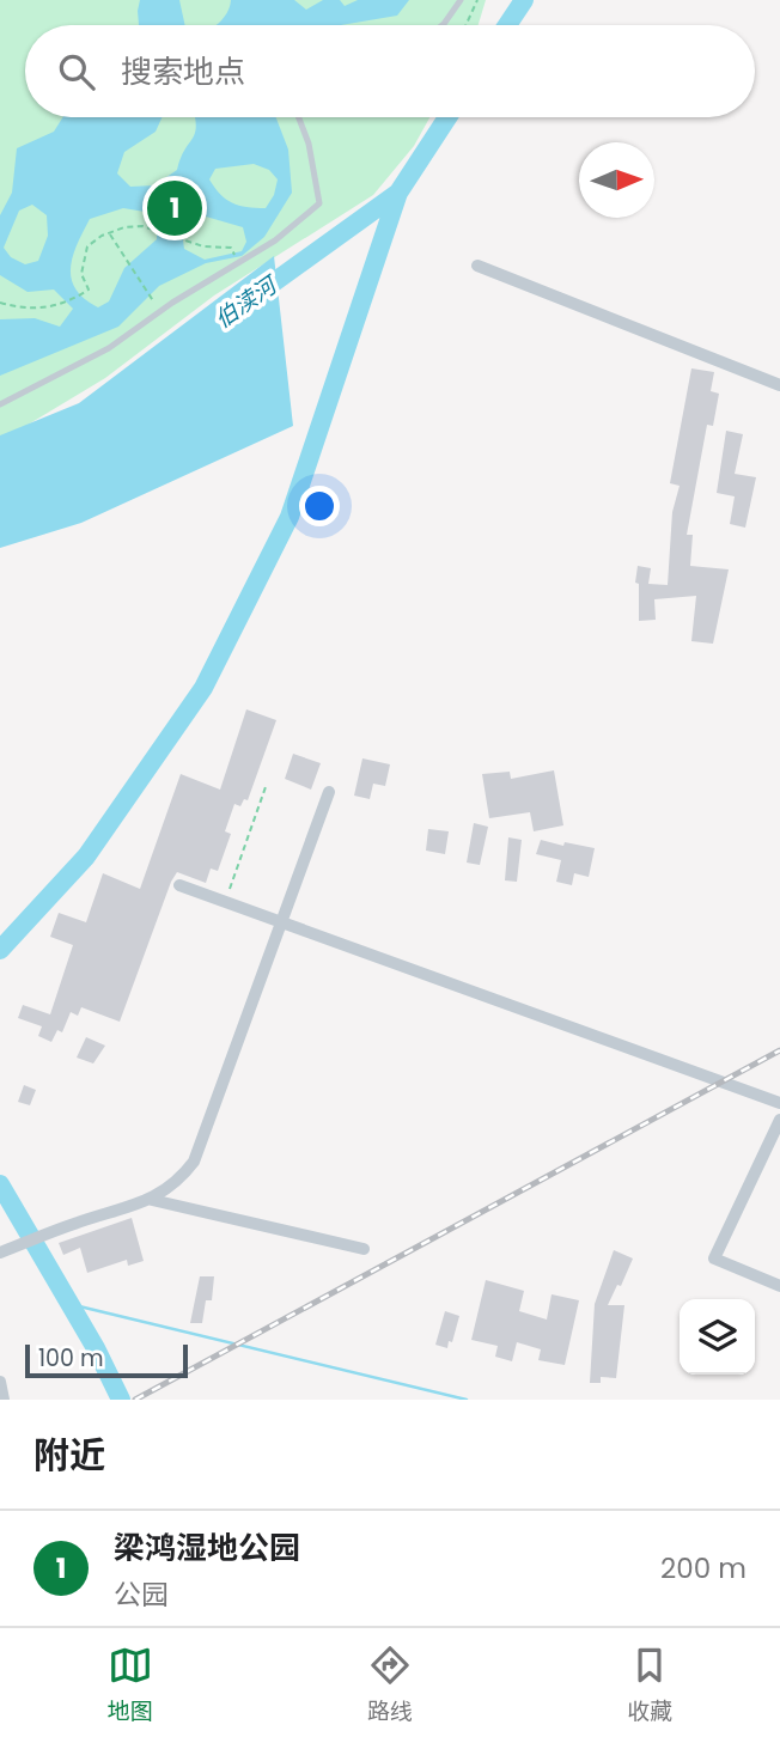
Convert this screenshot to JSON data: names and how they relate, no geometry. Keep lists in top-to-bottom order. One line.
{"water":["伯渎河"],"scale_bar":"100 m","north":"right","page":{"search":"搜索地点","pins":"1","scale":"100 m","heading":"附近","list":[{"mark":"1","name":"梁鸿湿地公园","note":"公园","value":"200 m"}],"nav":["地图","路线","收藏"]}}
